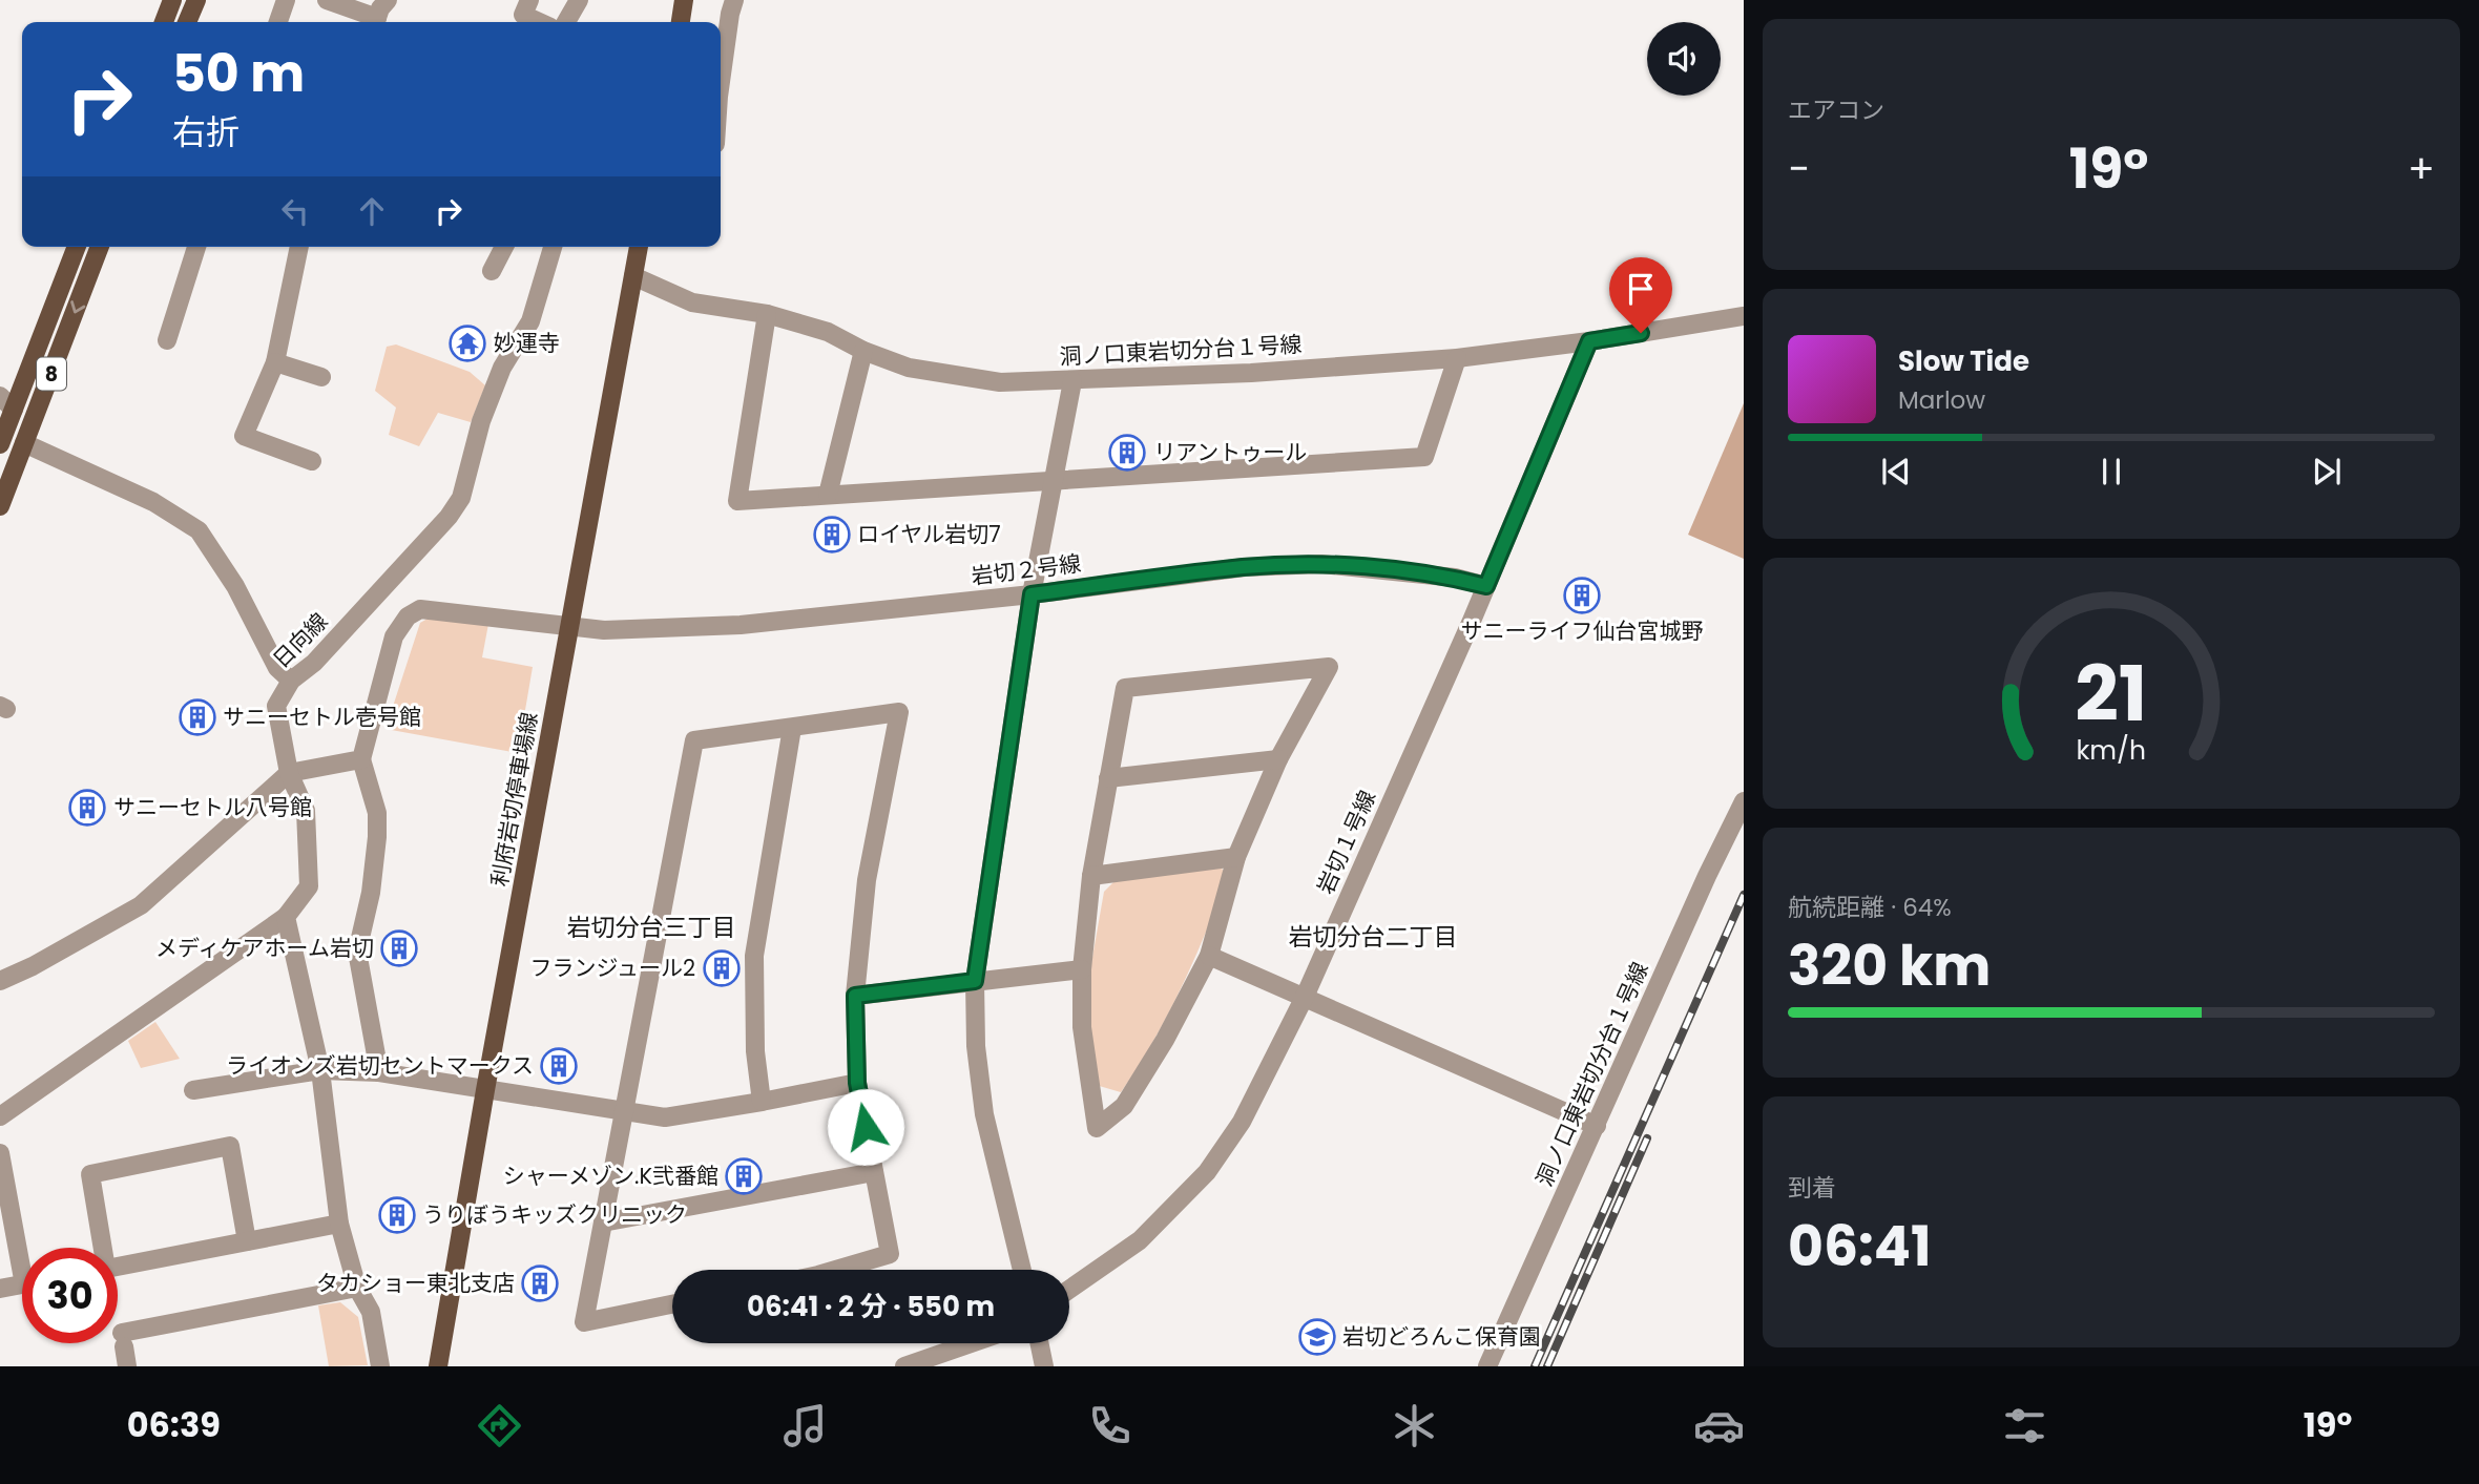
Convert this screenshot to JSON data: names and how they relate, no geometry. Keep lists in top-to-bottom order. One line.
{"streets":{"main road":["8","利府岩切停車場線"],"street":["洞ノ口東岩切分台１号線","岩切２号線","日向線","岩切１号線"]},"crossings":[["洞ノ口東岩切分台１号線","利府岩切停車場線"],["洞ノ口東岩切分台１号線","岩切１号線"],["岩切２号線","利府岩切停車場線"],["岩切２号線","岩切１号線"]],"districts":["岩切分台三丁目","岩切分台二丁目"],"places":{"temple":["妙運寺"],"building":["リアントゥール","ロイヤル岩切7","サニーライフ仙台宮城野","サニーセトル壱号館","サニーセトル八号館","メディケアホーム岩切","フランジュール2","ライオンズ岩切セントマークス","シャーメゾン.K弐番館","うりぼうキッズクリニック","タカショー東北支店"],"school or university":["岩切どろんこ保育園"]},"page":{"tile":["エアコン",["航続距離 · 64%","320 km"],["到着","06:41"]],"turn":["50 m","右折"],"heat":["−","19°","+"],"song":["Slow Tide","Marlow"],"limit":"30","trip":"06:41 · 2 分 · 550 m","tabs":["06:39","19°"],"gauge":["21","km/h"]}}
